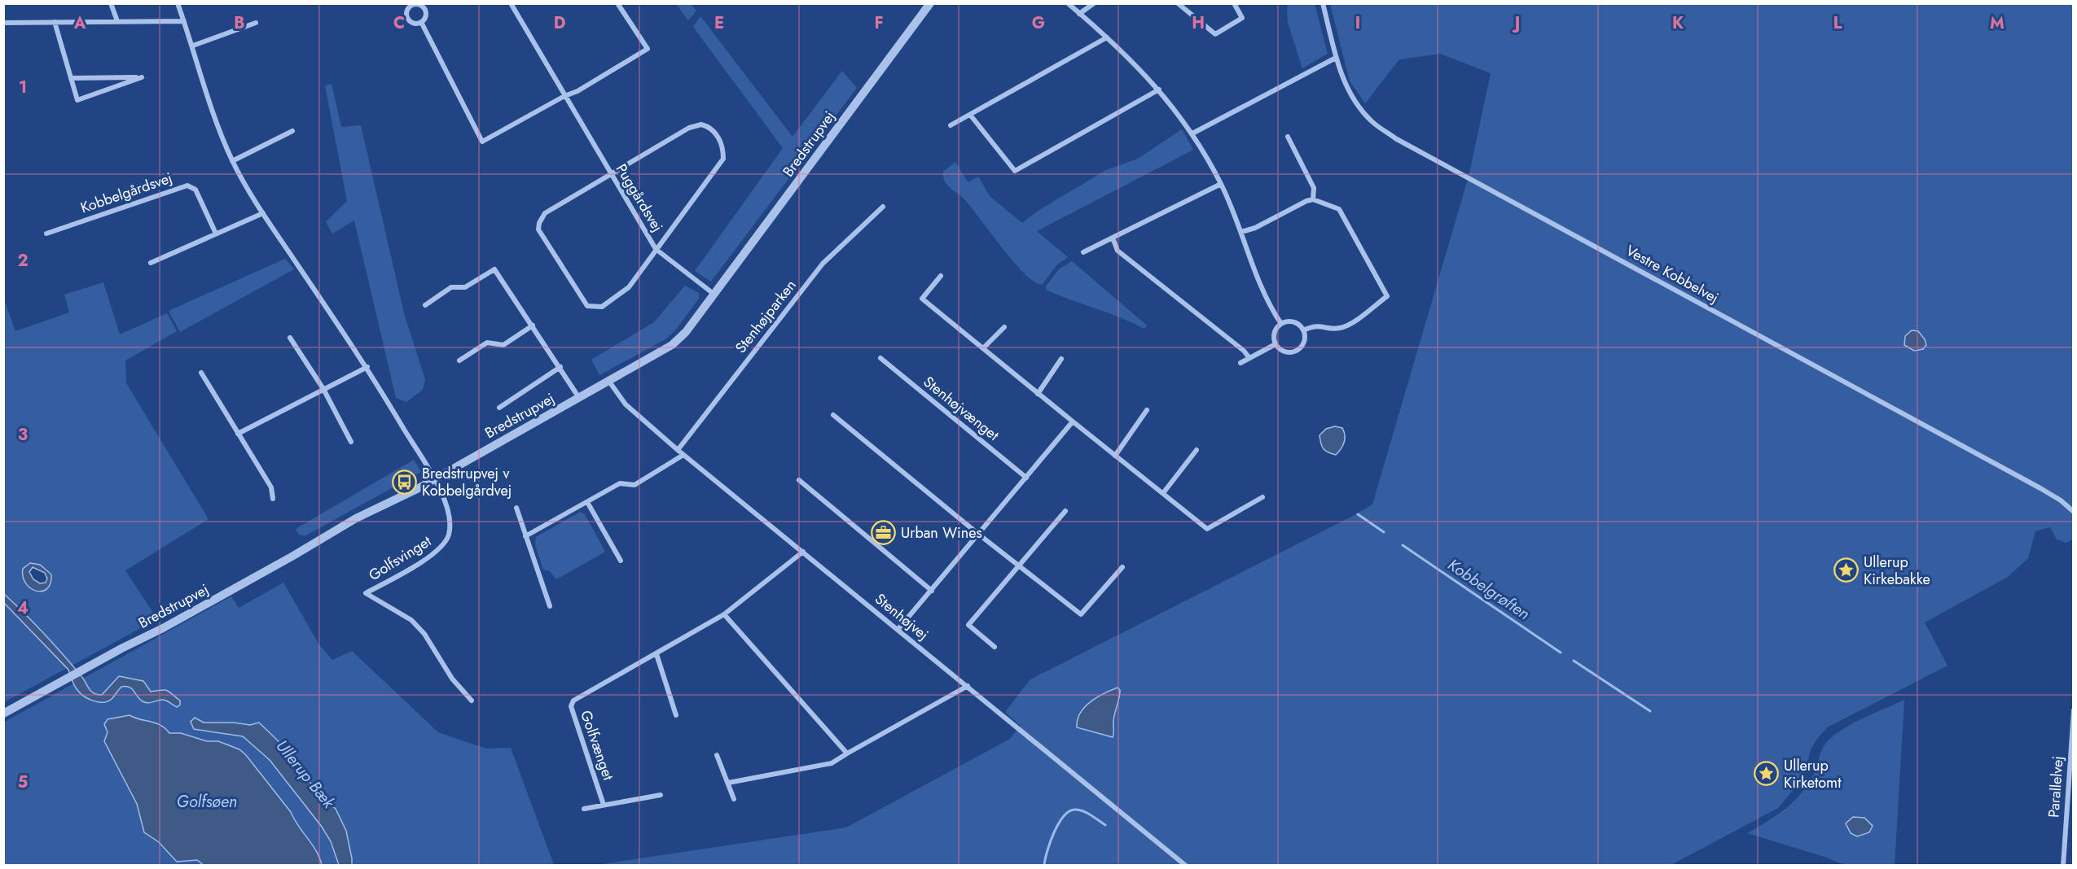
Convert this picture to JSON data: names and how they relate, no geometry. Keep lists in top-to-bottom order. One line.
{"streets":{"street":["Bredstrupvej","Kobbelgårdsvej","Puggårdsvej","Vestre Kobbelvej","Stenhøjparken","Stenhøjvænget","Golfsvinget","Stenhøjvej","Golfvænget","Parallelvej"]},"crossings":[["Bredstrupvej","Puggårdsvej"],["Bredstrupvej","Golfsvinget"],["Bredstrupvej","Stenhøjvej"],["Stenhøjparken","Stenhøjvej"],["Stenhøjvej","Golfvænget"]],"water":["Kobbelgrøften","Ullerup Bæk","Golfsøen"],"places":{"bus stop":["Bredstrupvej v Kobbelgårdvej"],"office":["Urban Wines"],"place":["Ullerup Kirkebakke","Ullerup Kirketomt"]},"grid":{"columns":["A","B","C","D","E","F","G","H","I","J","K","L","M"],"rows":["1","2","3","4","5"]}}
